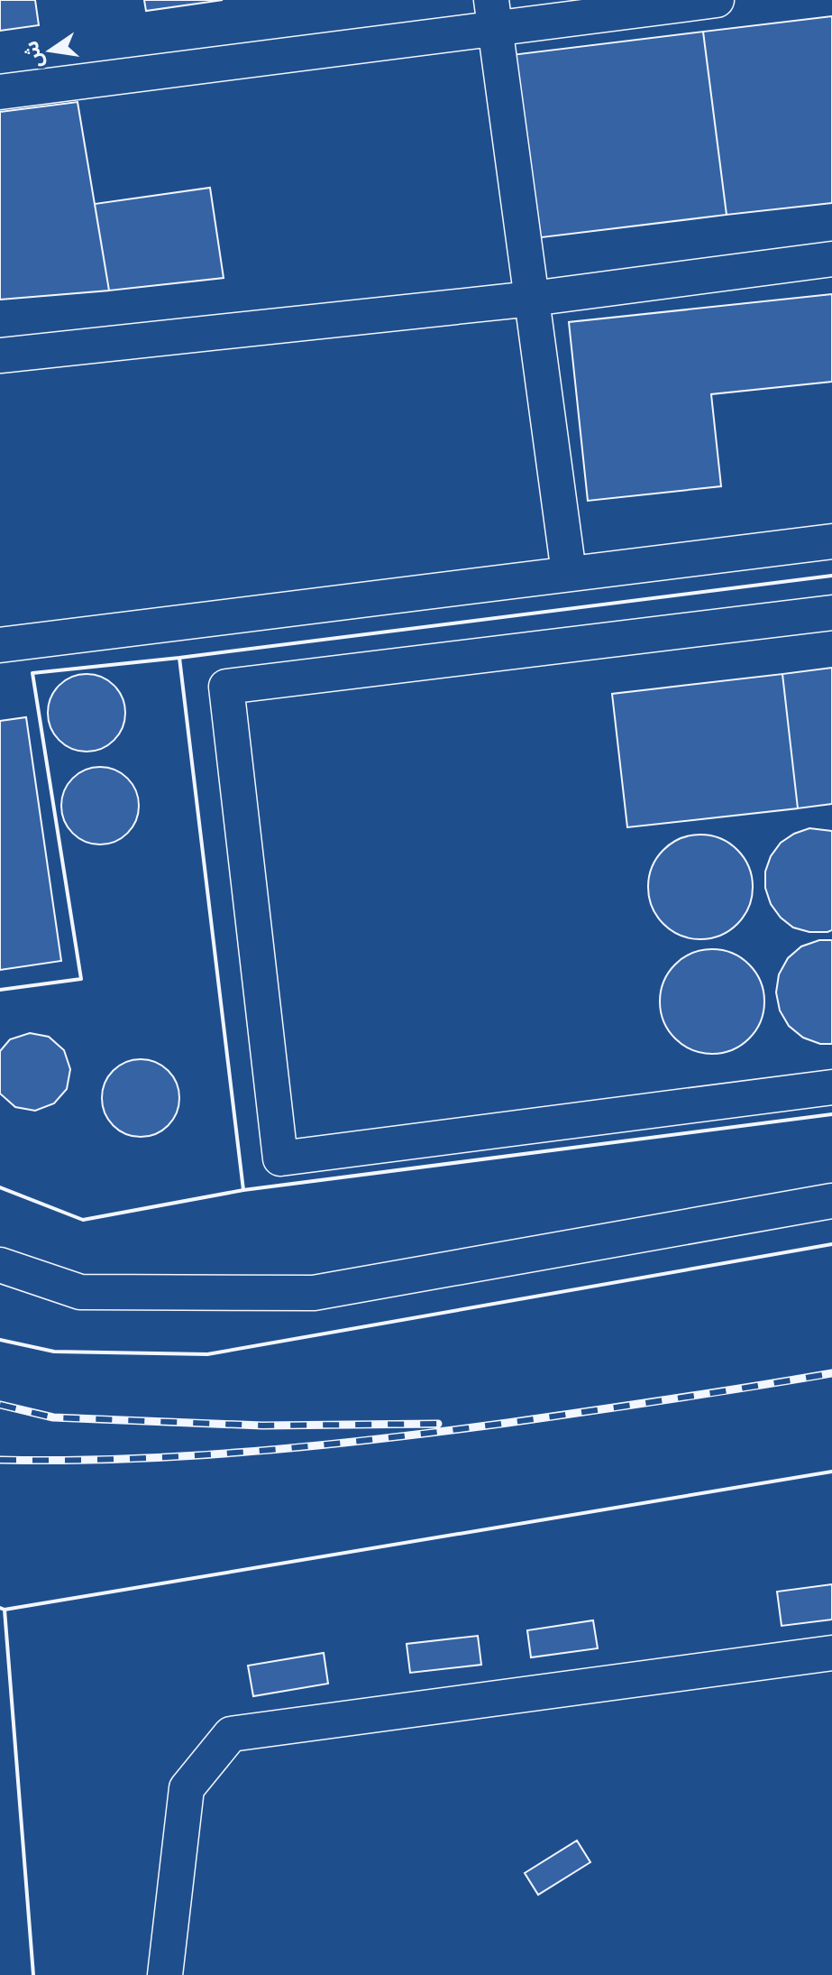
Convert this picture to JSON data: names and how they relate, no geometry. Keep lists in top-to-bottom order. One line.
{"north":"left"}
